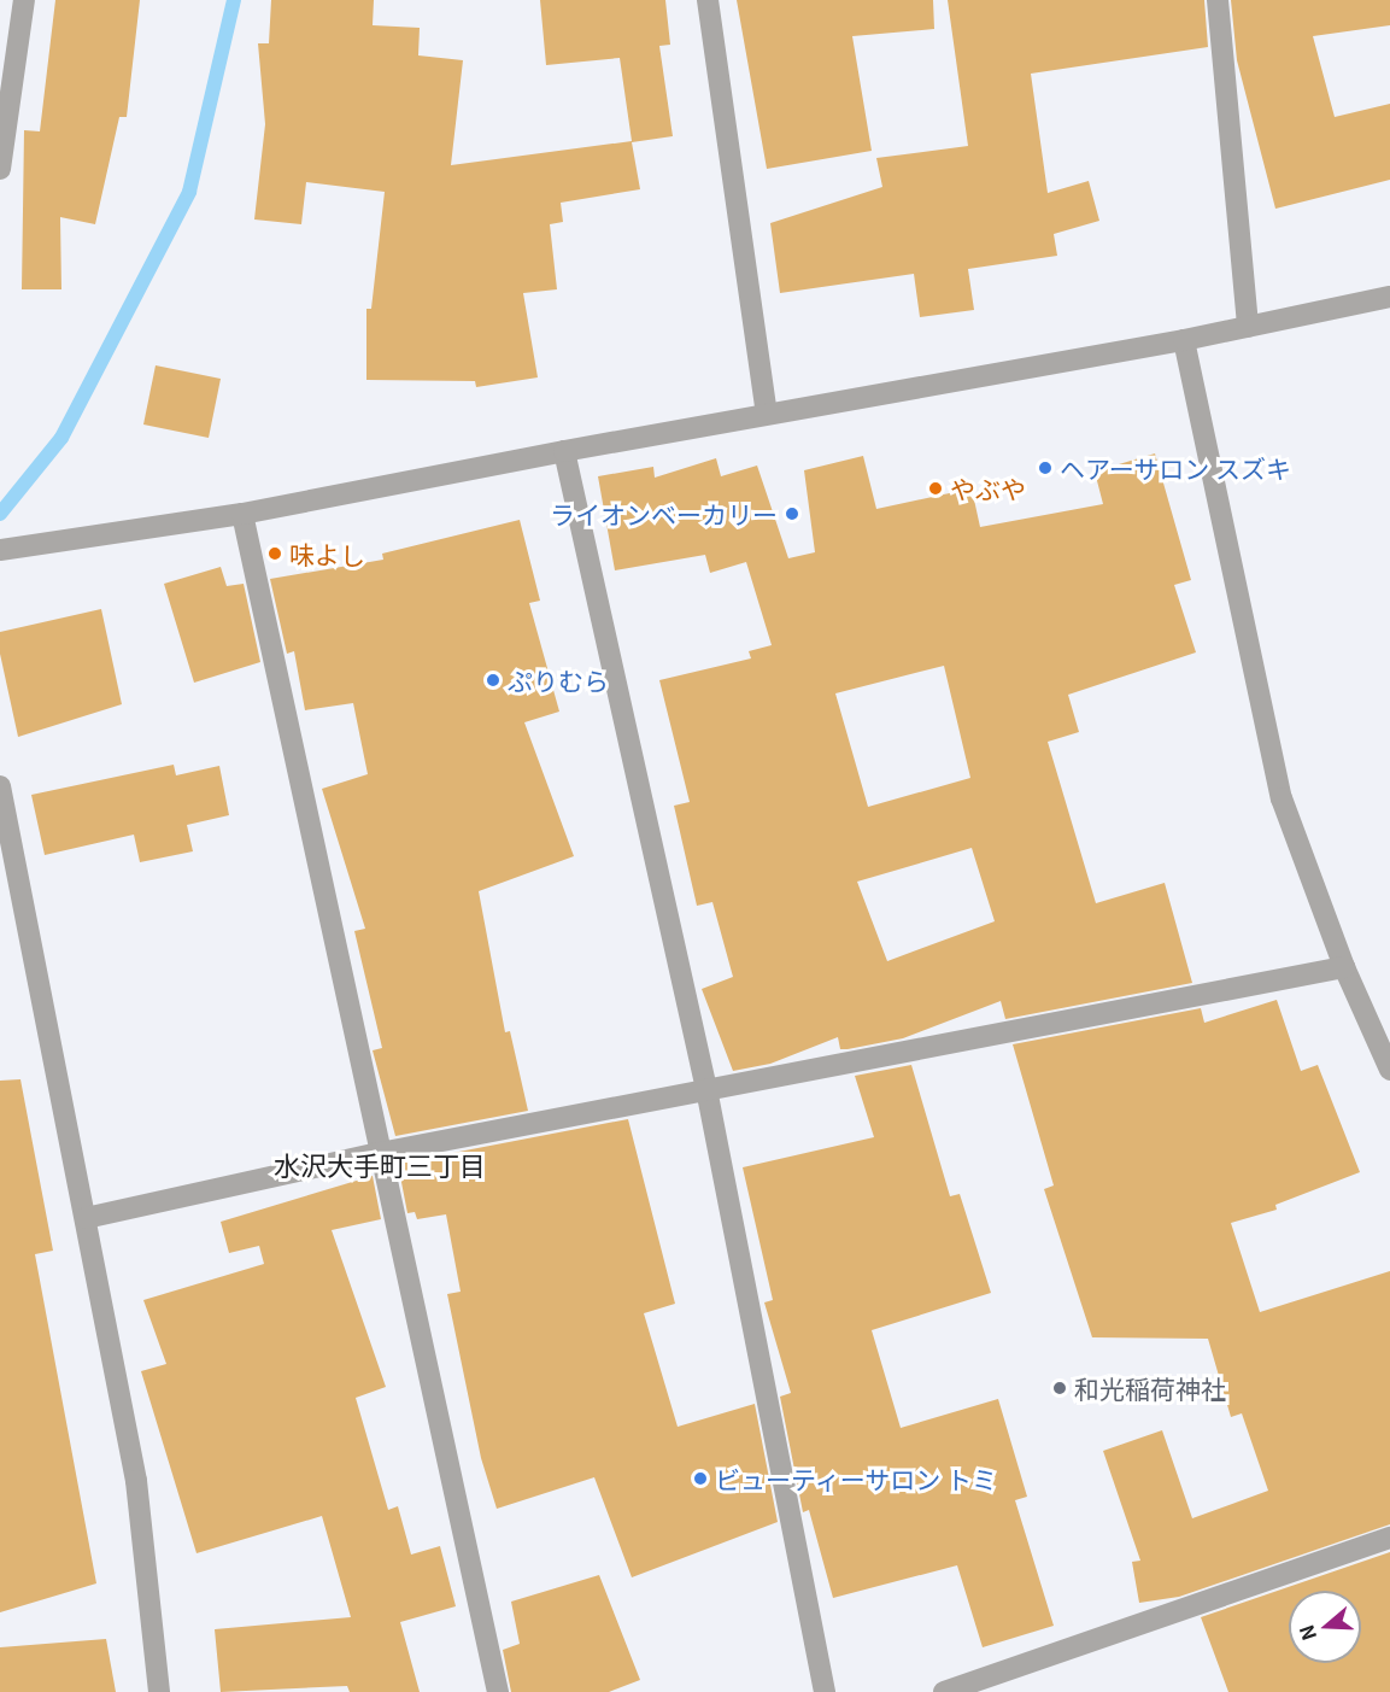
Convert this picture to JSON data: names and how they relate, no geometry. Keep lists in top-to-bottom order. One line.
{"districts":["水沢大手町三丁目"],"places":["ヘアーサロン スズキ","やぶや","ライオンベーカリー","味よし","ぷりむら","和光稲荷神社","ビューティーサロン トミ"],"north":"left"}
